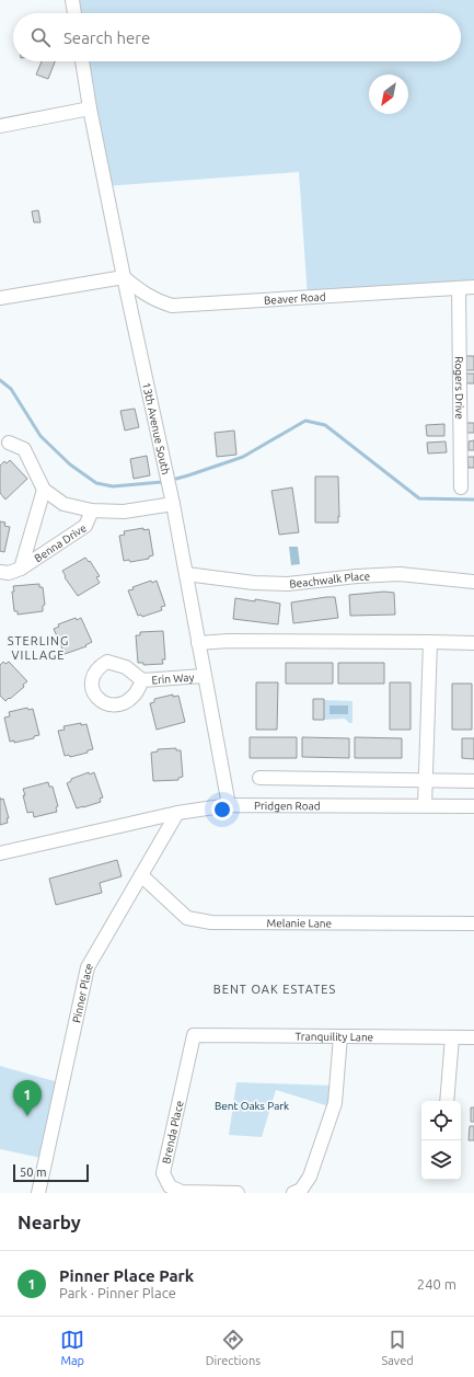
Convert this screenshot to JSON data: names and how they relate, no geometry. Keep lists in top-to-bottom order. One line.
{"streets":{"street":["Beaver Road","Rogers Drive","13th Avenue South","Benna Drive","Beachwalk Place","Erin Way","Pridgen Road","Melanie Lane","Pinner Place","Tranquility Lane","Brenda Place"]},"crossings":[["Beaver Road","Rogers Drive"],["Beaver Road","13th Avenue South"],["13th Avenue South","Benna Drive"],["13th Avenue South","Beachwalk Place"],["13th Avenue South","Erin Way"],["13th Avenue South","Pridgen Road"],["Pridgen Road","Pinner Place"],["Melanie Lane","Pinner Place"],["Tranquility Lane","Brenda Place"]],"districts":["STERLING VILLAGE","BENT OAK ESTATES"],"parks":["Bent Oaks Park"],"scale_bar":"50 m","north":"bottom left","page":{"search":"Search here","pins":"1","scale":"50 m","heading":"Nearby","list":[{"mark":"1","name":"Pinner Place Park","note":"Park · Pinner Place","value":"240 m"}],"nav":["Map","Directions","Saved"]}}
